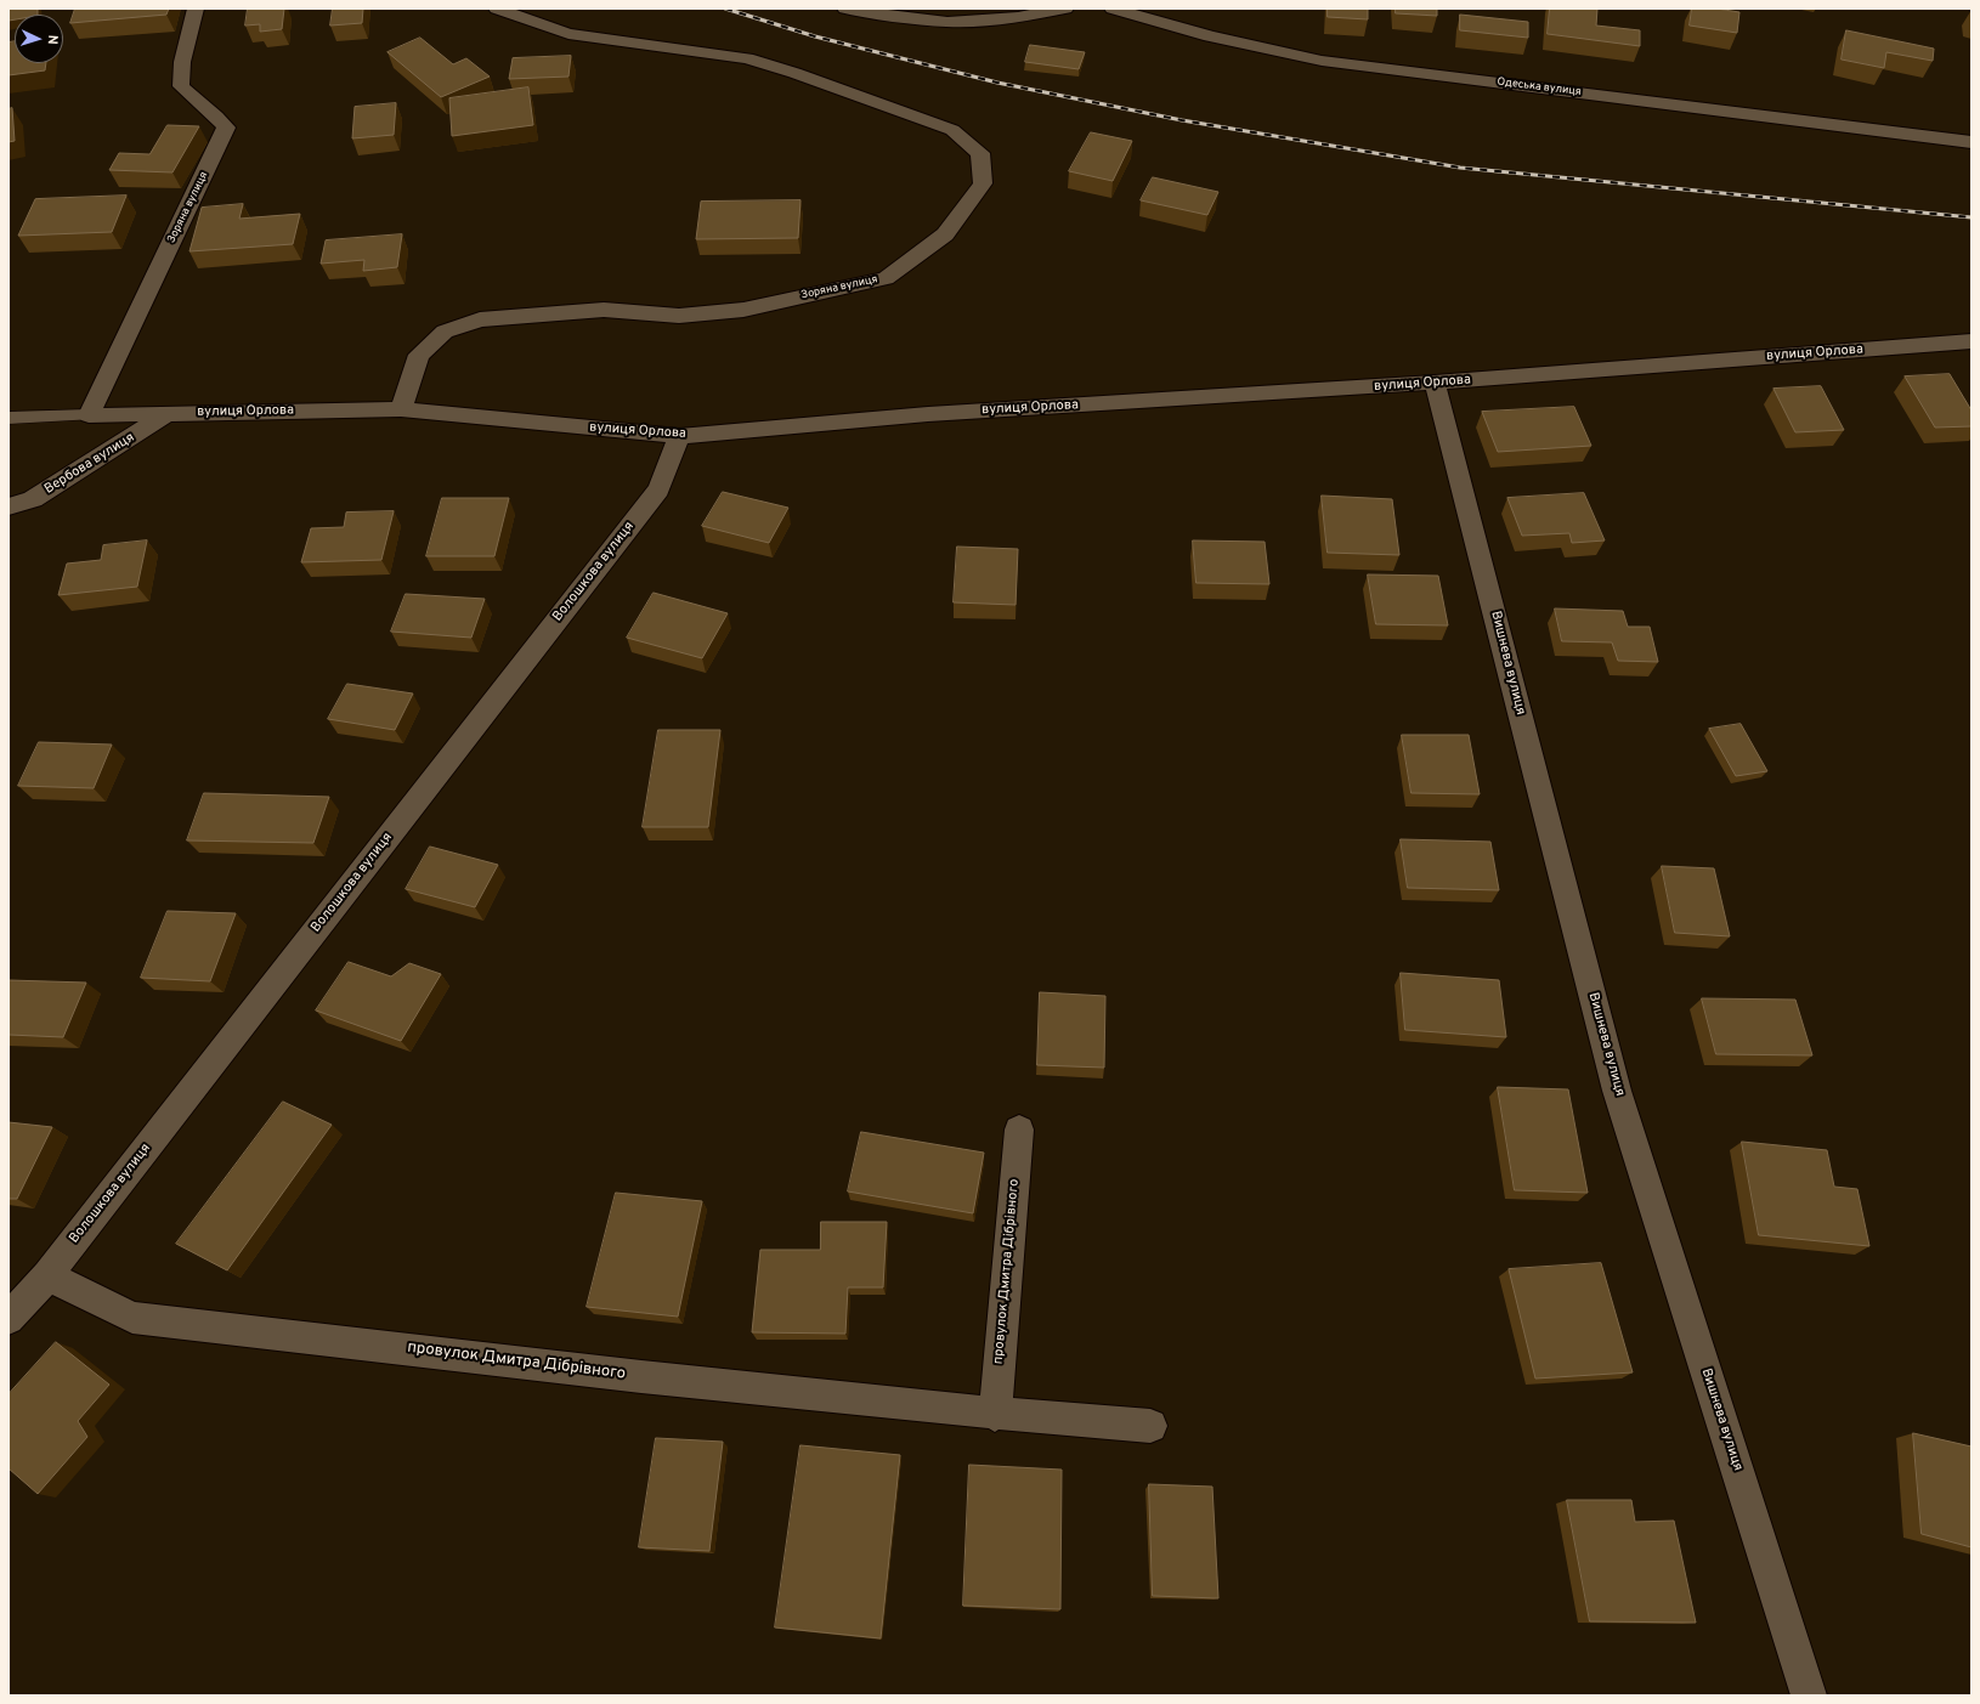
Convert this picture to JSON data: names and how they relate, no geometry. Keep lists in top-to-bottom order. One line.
{"streets":{"street":["Одеська вулиця","Зоряна вулиця","вулиця Орлова","Вербова вулиця","Волошкова вулиця","Вишнева вулиця","провулок Дмитра Дібрівного"]},"crossings":[["Зоряна вулиця","вулиця Орлова"],["вулиця Орлова","Вербова вулиця"],["вулиця Орлова","Волошкова вулиця"],["вулиця Орлова","Вишнева вулиця"],["Волошкова вулиця","провулок Дмитра Дібрівного"]],"north":"right"}
